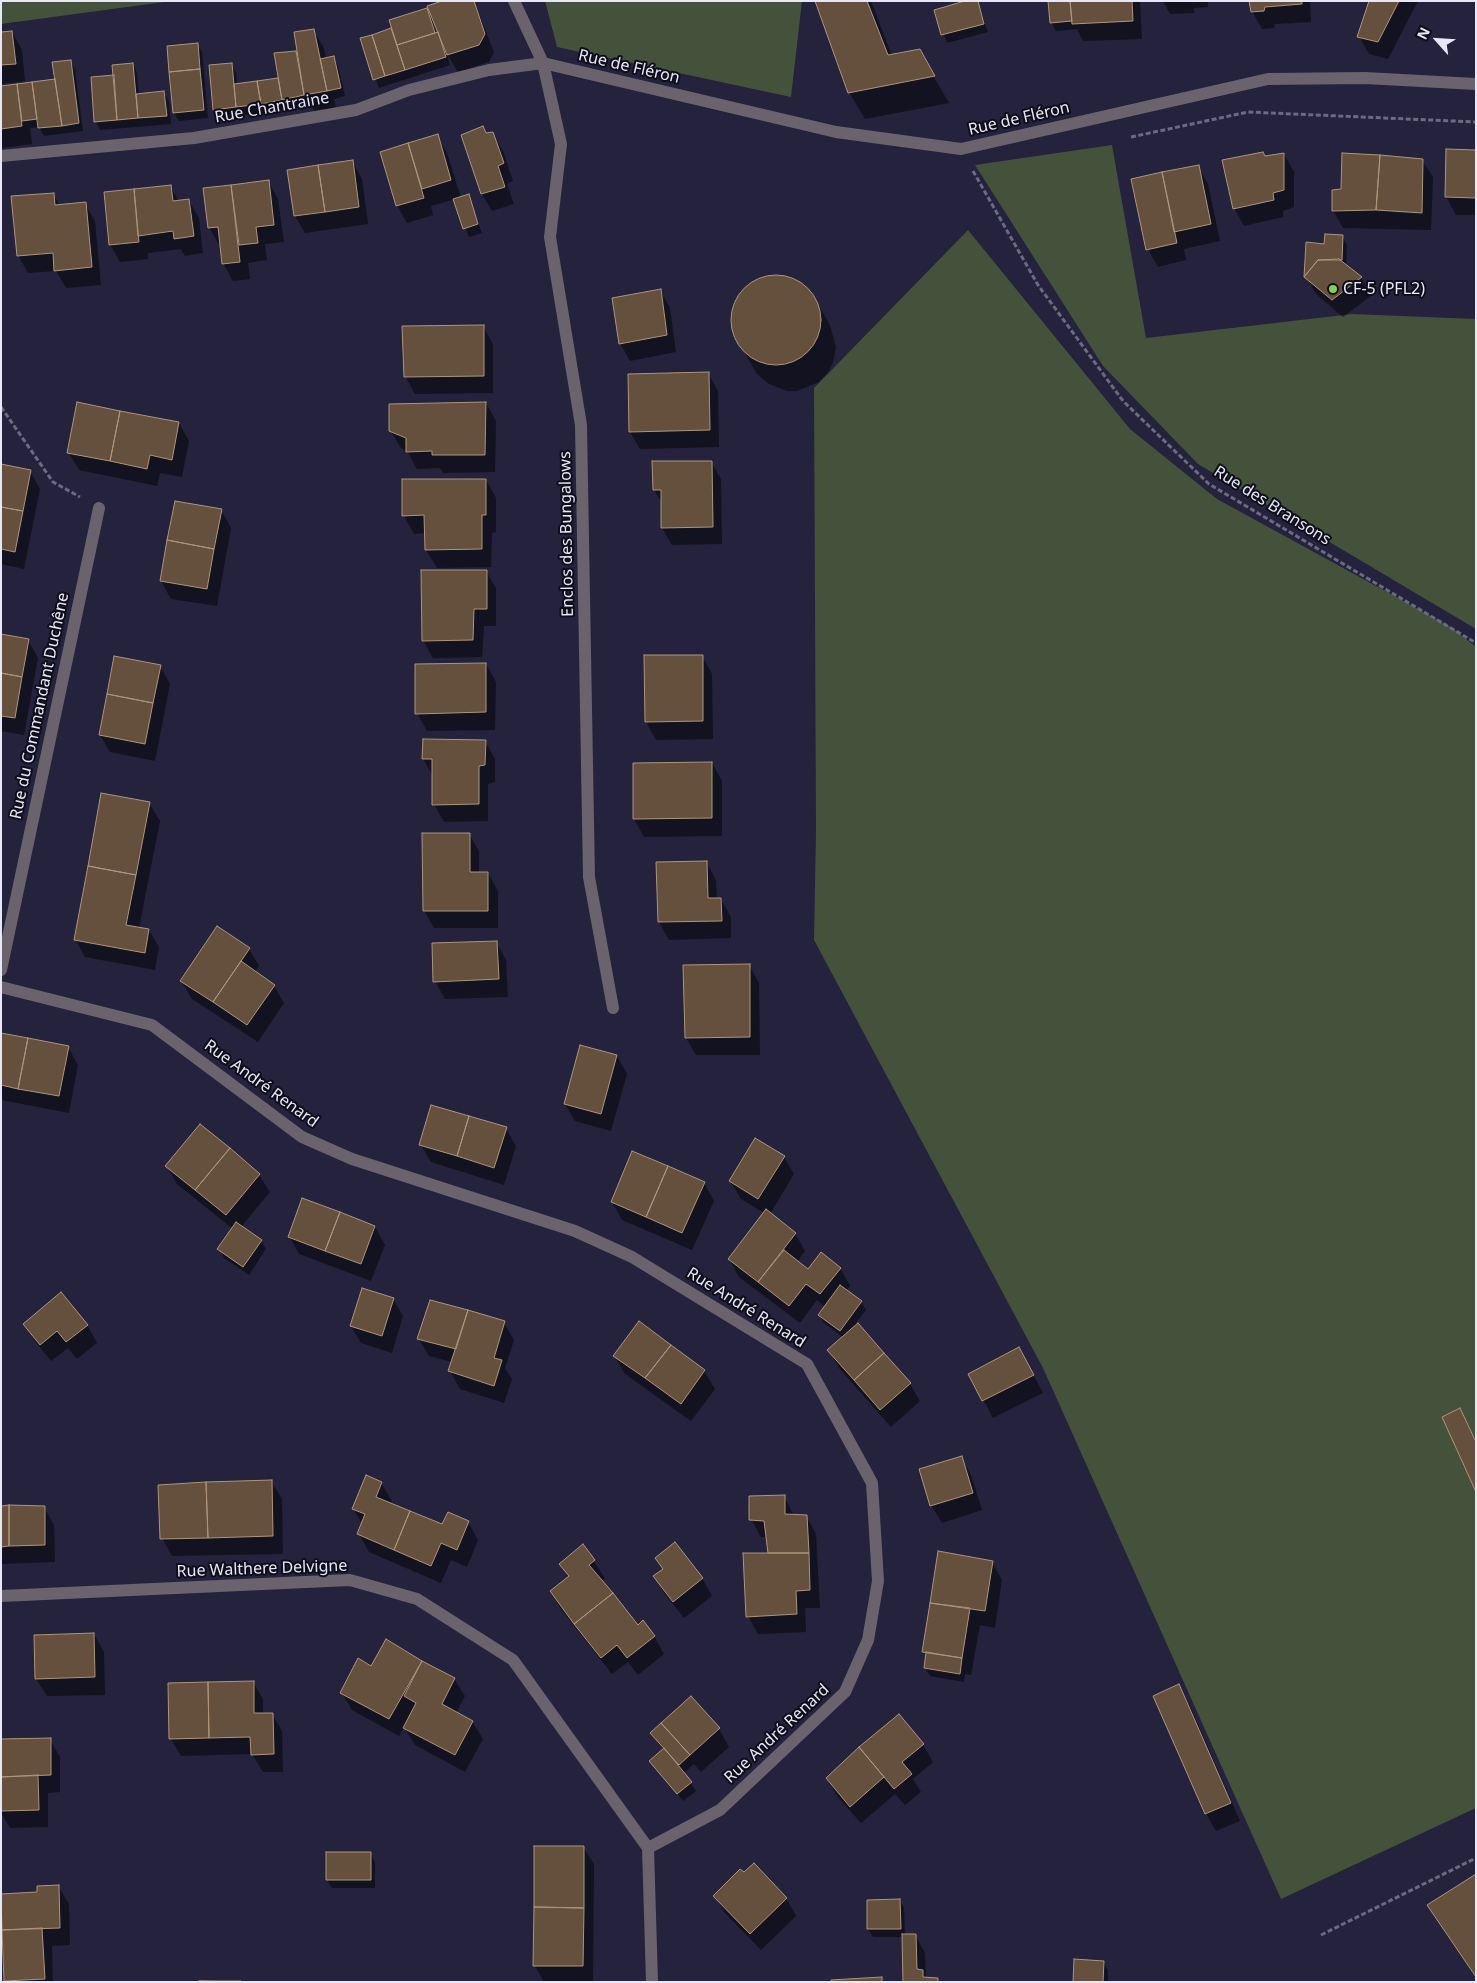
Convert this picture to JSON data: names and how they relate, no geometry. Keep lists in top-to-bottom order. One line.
{"streets":{"street":["Rue de Fléron","Rue Chantraine","Enclos des Bungalows","Rue du Commandant Duchêne","Rue André Renard","Rue Walthere Delvigne"],"path":["Rue des Bransons"]},"crossings":[["Rue de Fléron","Rue Chantraine"],["Rue de Fléron","Rue des Bransons"],["Rue de Fléron","Enclos des Bungalows"],["Rue Chantraine","Enclos des Bungalows"],["Rue André Renard","Rue Walthere Delvigne"]],"places":["CF-5 (PFL2)"],"north":"top left"}
